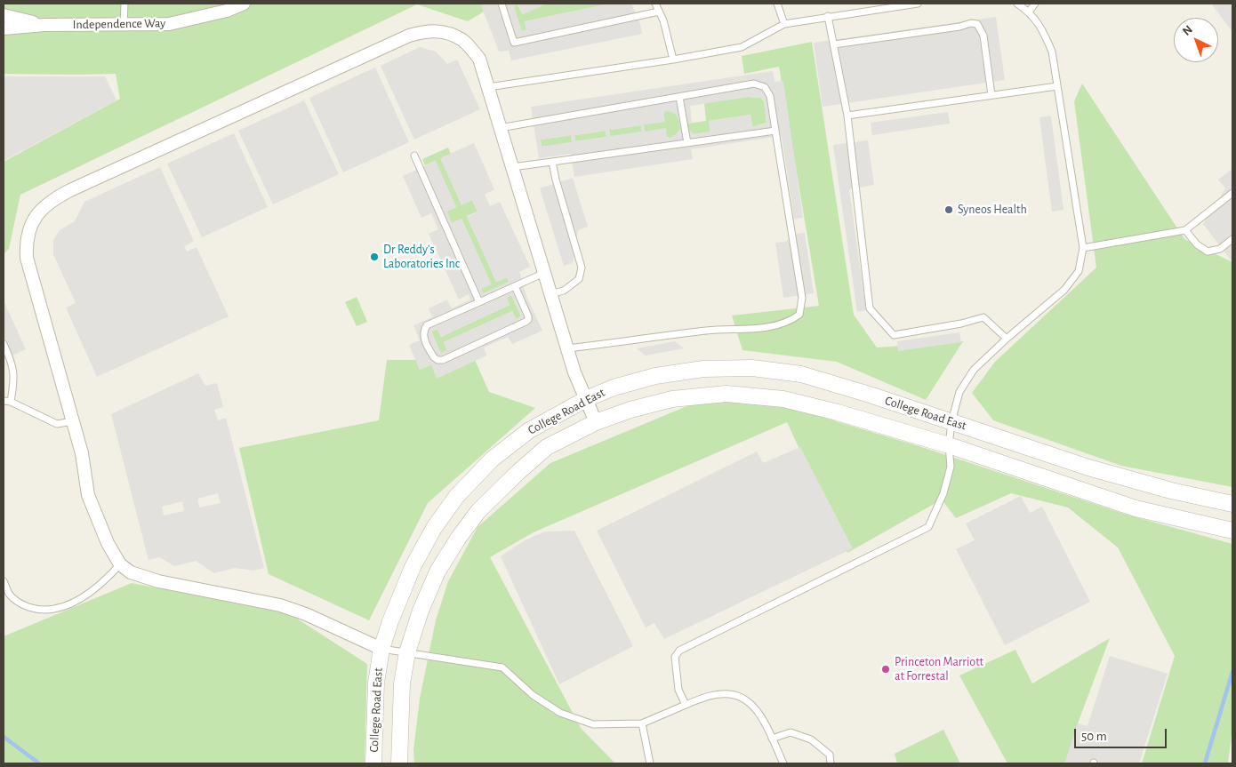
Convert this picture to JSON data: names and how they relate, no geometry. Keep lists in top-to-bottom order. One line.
{"streets":{"street":["Independence Way","College Road East"]},"places":["Syneos Health","Dr Reddy's Laboratories Inc","Princeton Marriott at Forrestal"],"scale_bar":"50 m","north":"top left"}
